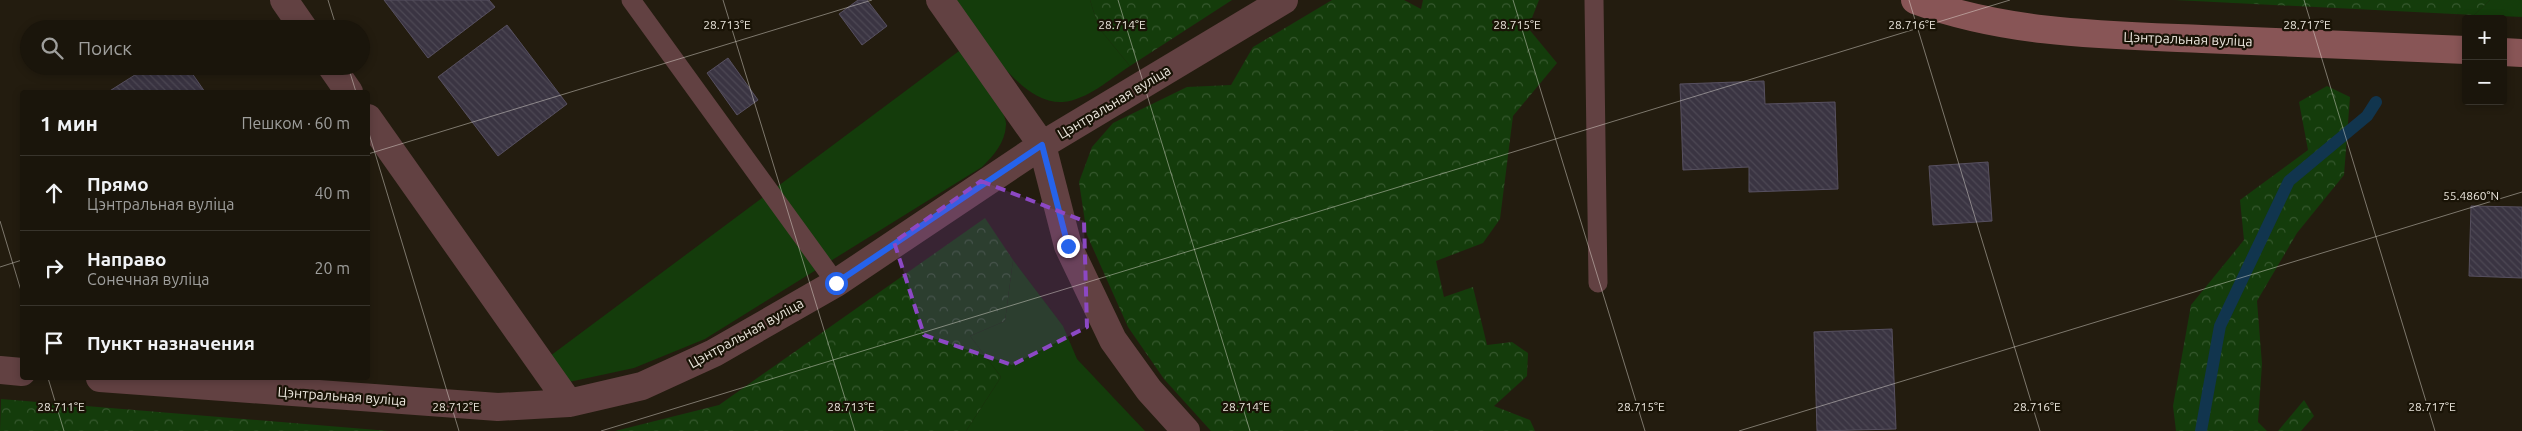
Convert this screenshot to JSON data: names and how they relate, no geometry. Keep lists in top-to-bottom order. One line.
{"streets":{"main road":["Цэнтральная вуліца"]},"page":{"map_buttons":["+","−"],"search":"Поиск","heading":["1 мин","Пешком · 60 m"],"list":[["Прямо","Цэнтральная вуліца","40 m"],["Направо","Сонечная вуліца","20 m"],"Пункт назначения"]},"coordinates":["28.713°E","28.714°E","28.715°E","28.716°E","28.717°E","55.4860°N","28.711°E","28.712°E"]}
